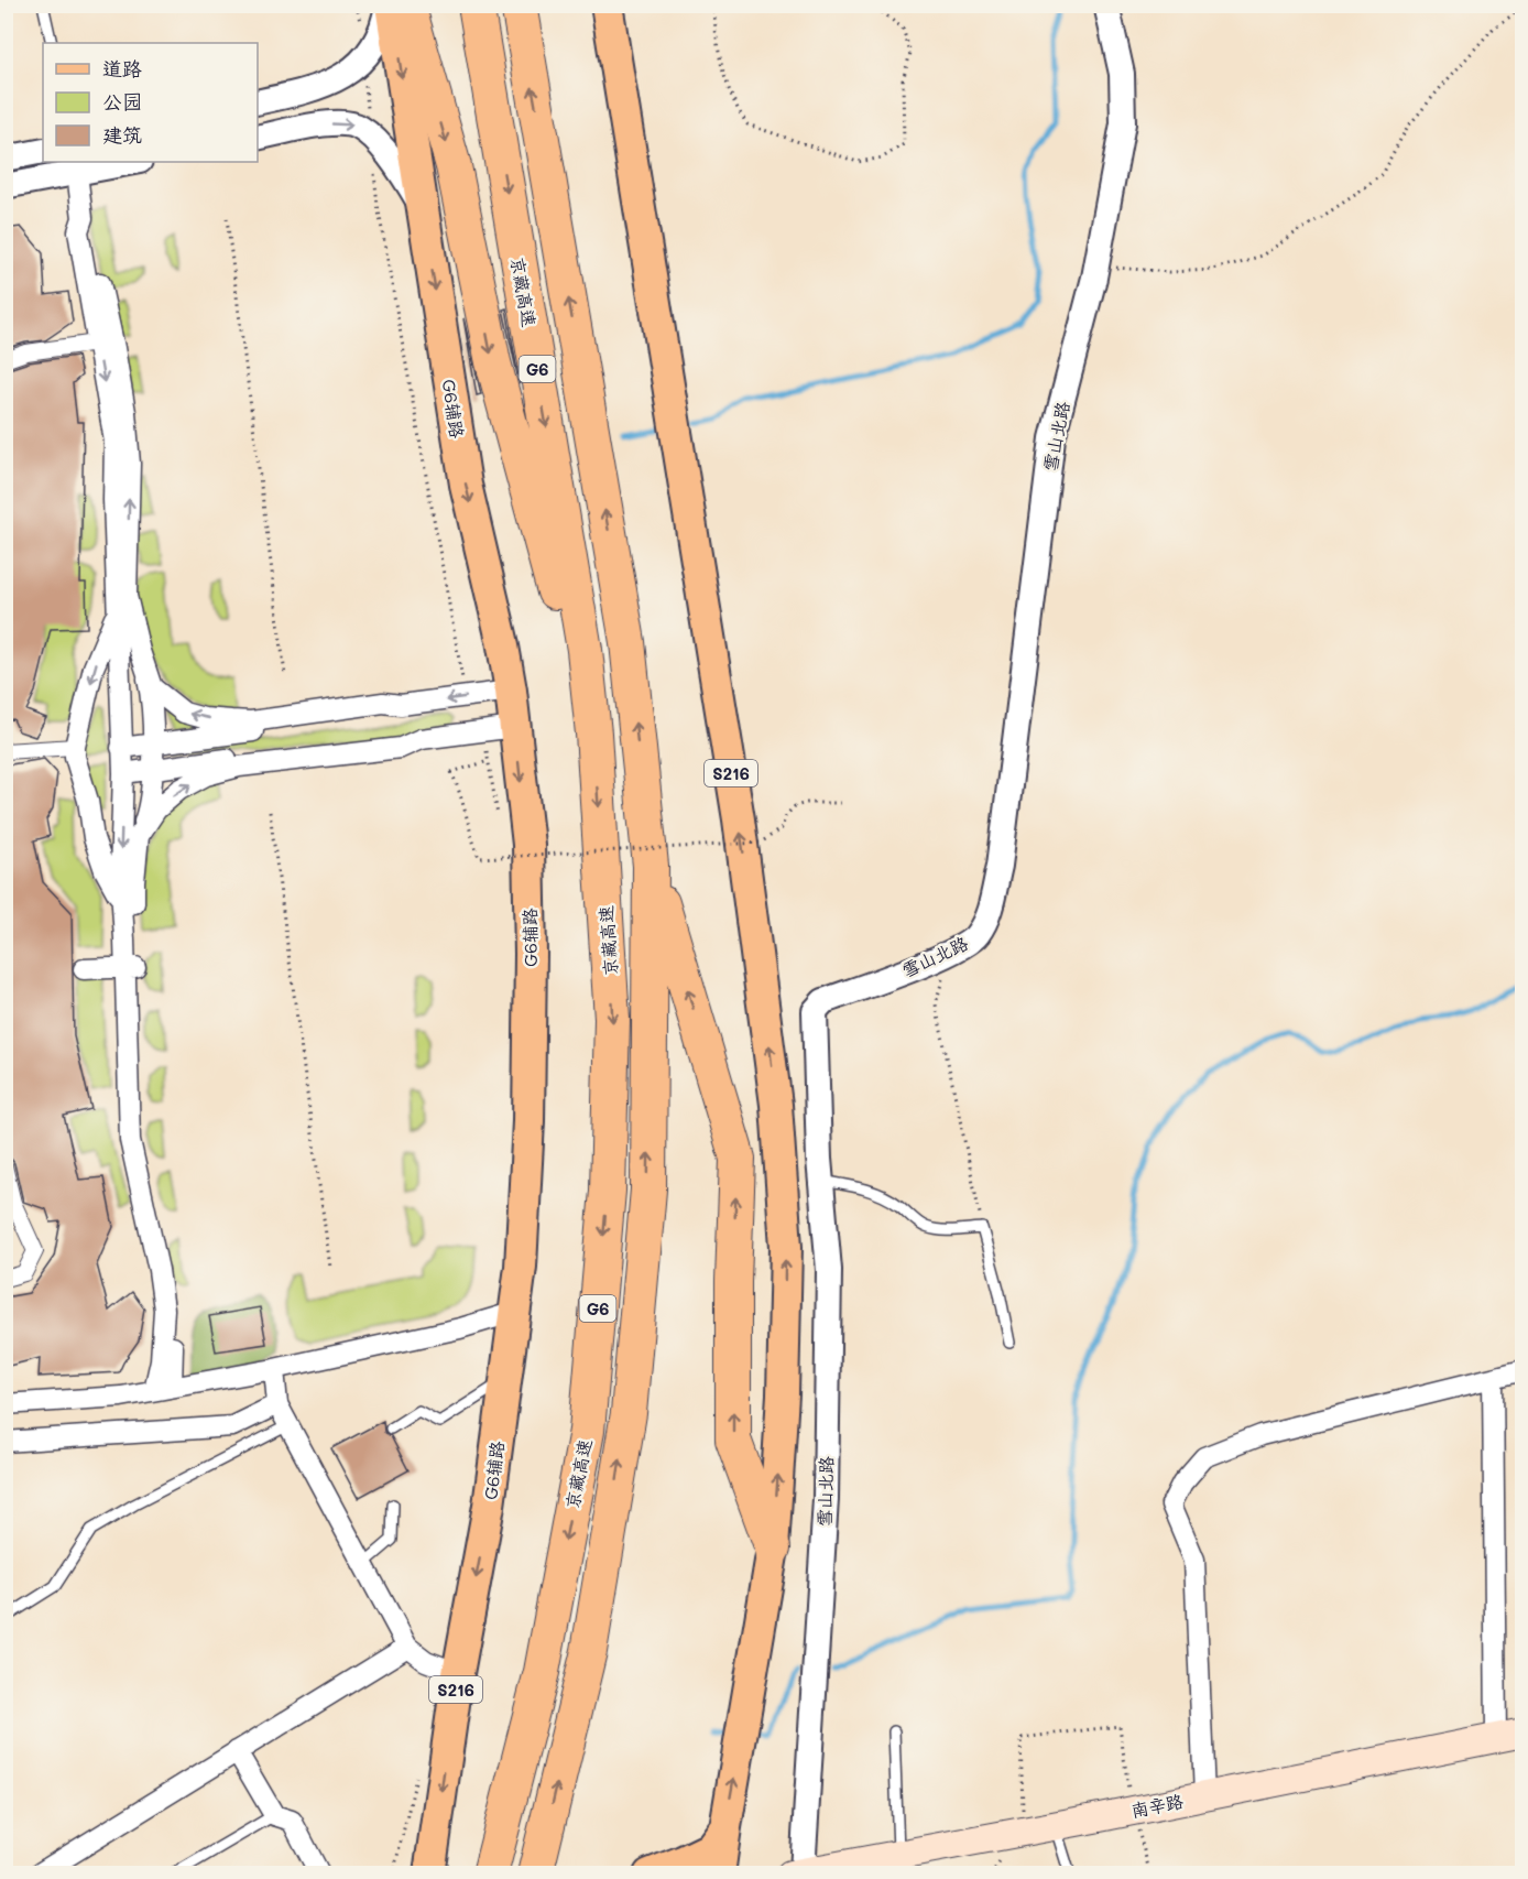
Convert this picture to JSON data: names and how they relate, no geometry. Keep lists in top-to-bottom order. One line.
{"streets":{"highway":["京藏高速","G6"],"main road":["G6辅路","S216","南辛路"],"street":["雪山北路"]},"crossings":[["雪山北路","南辛路"]],"legend":["道路","公园","建筑"]}
